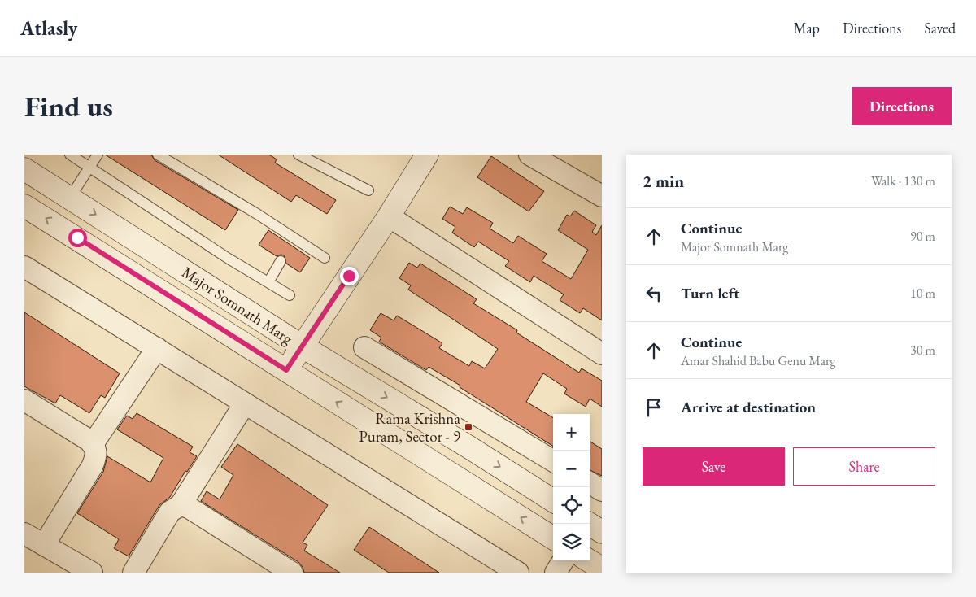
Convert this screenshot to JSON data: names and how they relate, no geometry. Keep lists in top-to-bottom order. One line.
{"streets":{"street":["Major Somnath Marg"]},"places":{"transit":["Rama Krishna Puram, Sector - 9"]},"page":{"header":"Atlasly","nav":["Map","Directions","Saved"],"buttons":["Directions",["Save","Share"]],"title":"Find us","heading":["2 min","Walk · 130 m"],"list":[["Continue","Major Somnath Marg","90 m"],["Turn left","10 m"],["Continue","Amar Shahid Babu Genu Marg","30 m"],"Arrive at destination"],"map_buttons":["+","−"]}}
